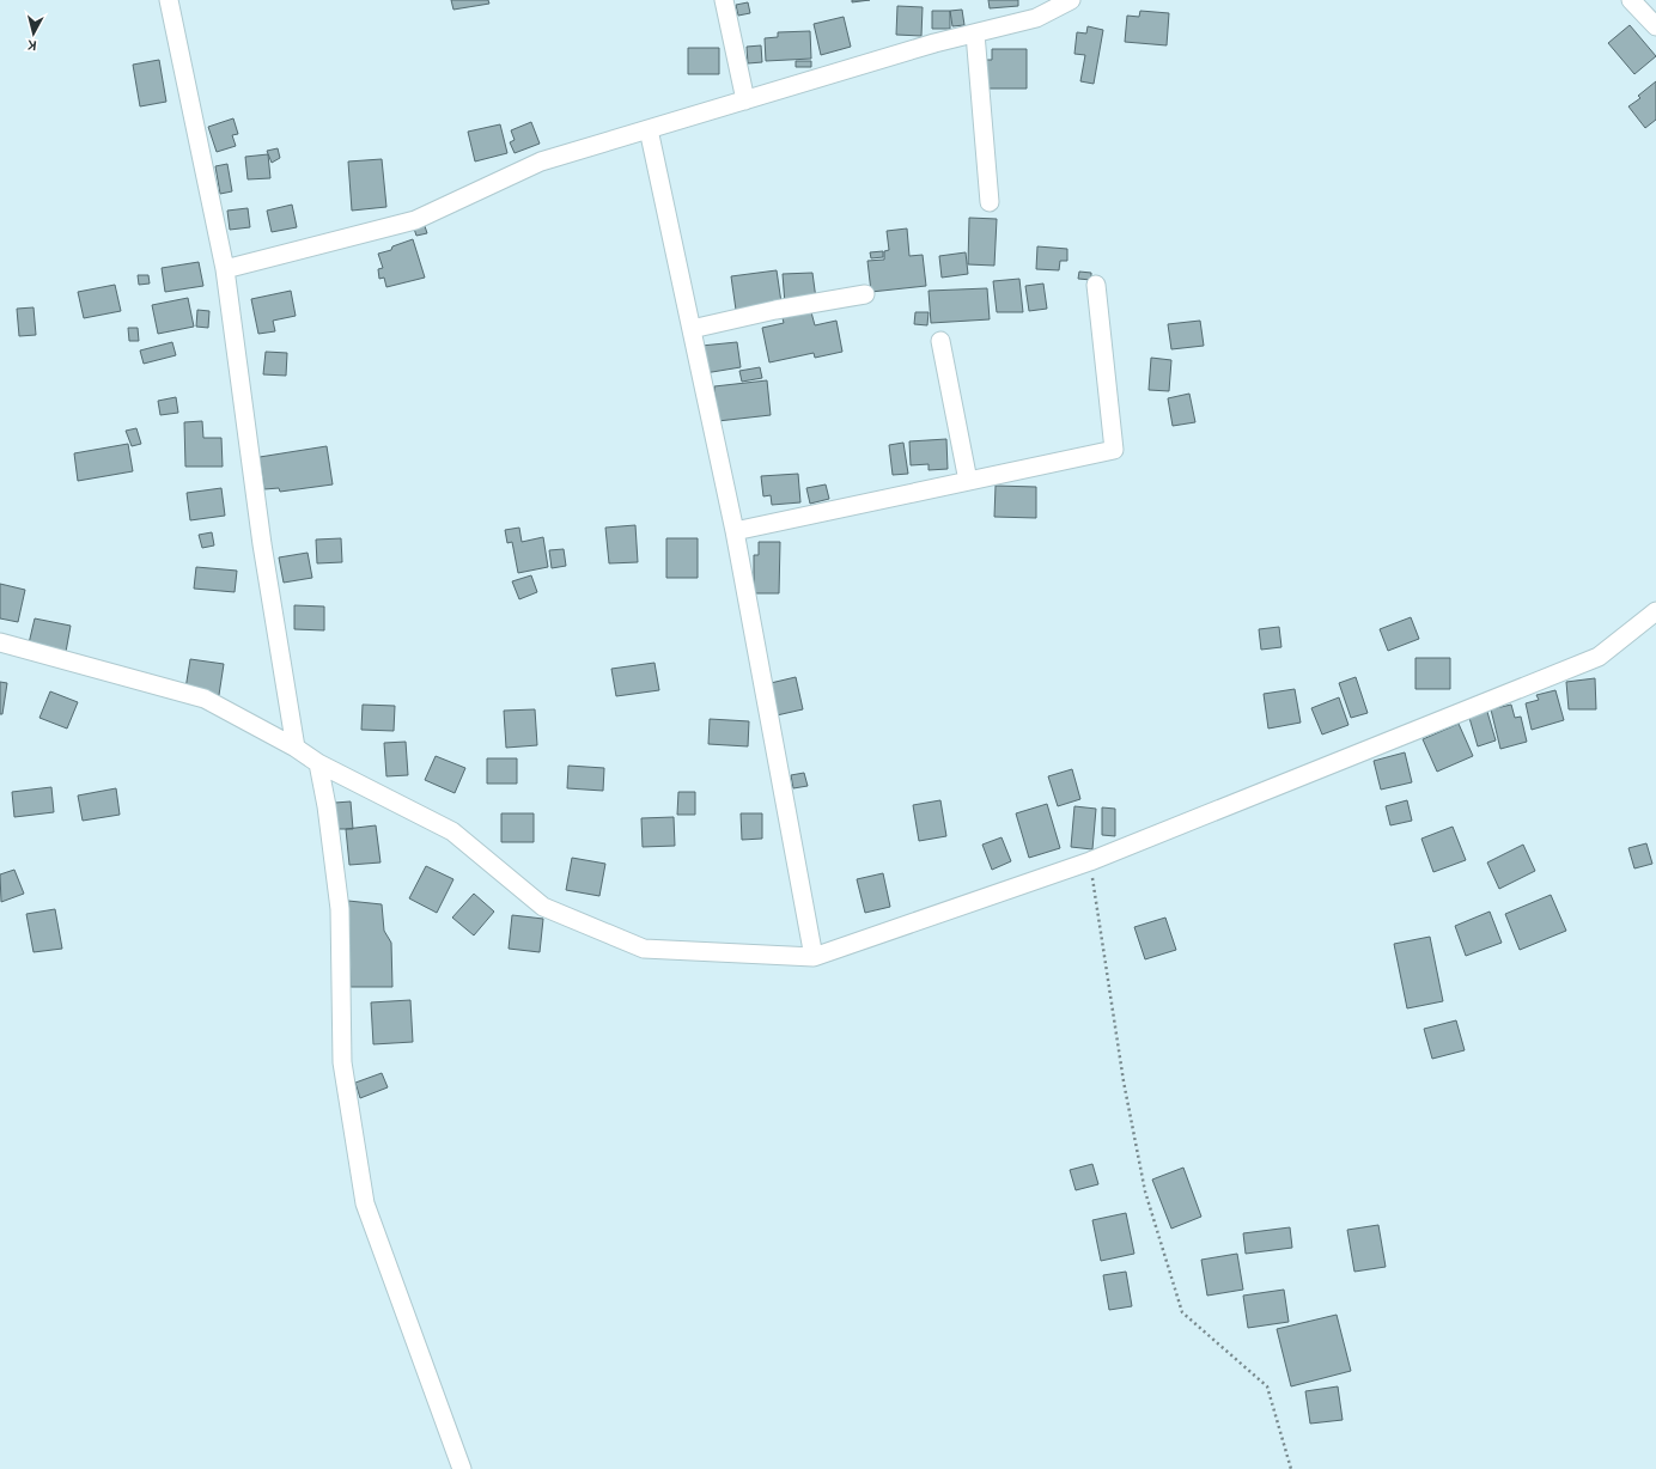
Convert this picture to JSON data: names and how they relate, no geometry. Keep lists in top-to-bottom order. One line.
{"north":"bottom"}
